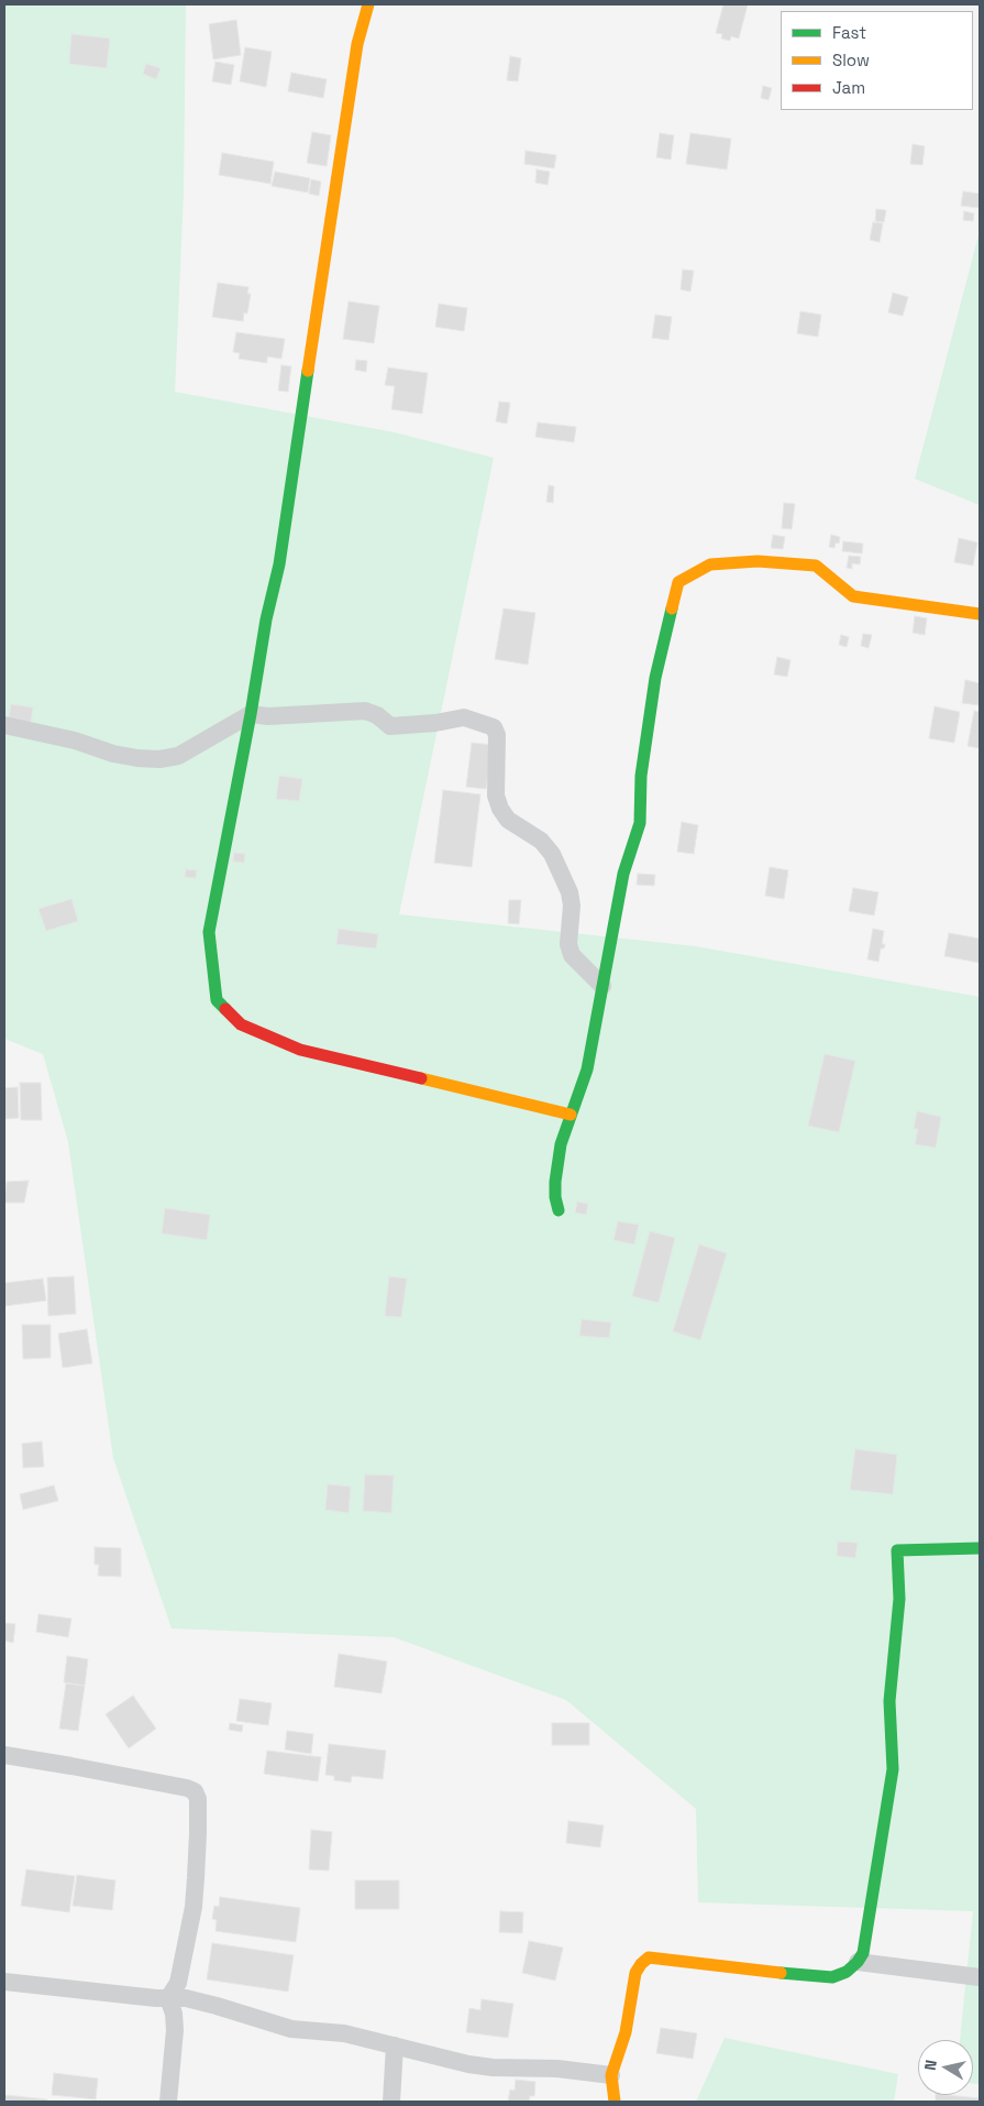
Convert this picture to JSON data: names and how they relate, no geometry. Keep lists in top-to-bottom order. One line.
{"legend":["Fast","Slow","Jam"],"north":"left"}
